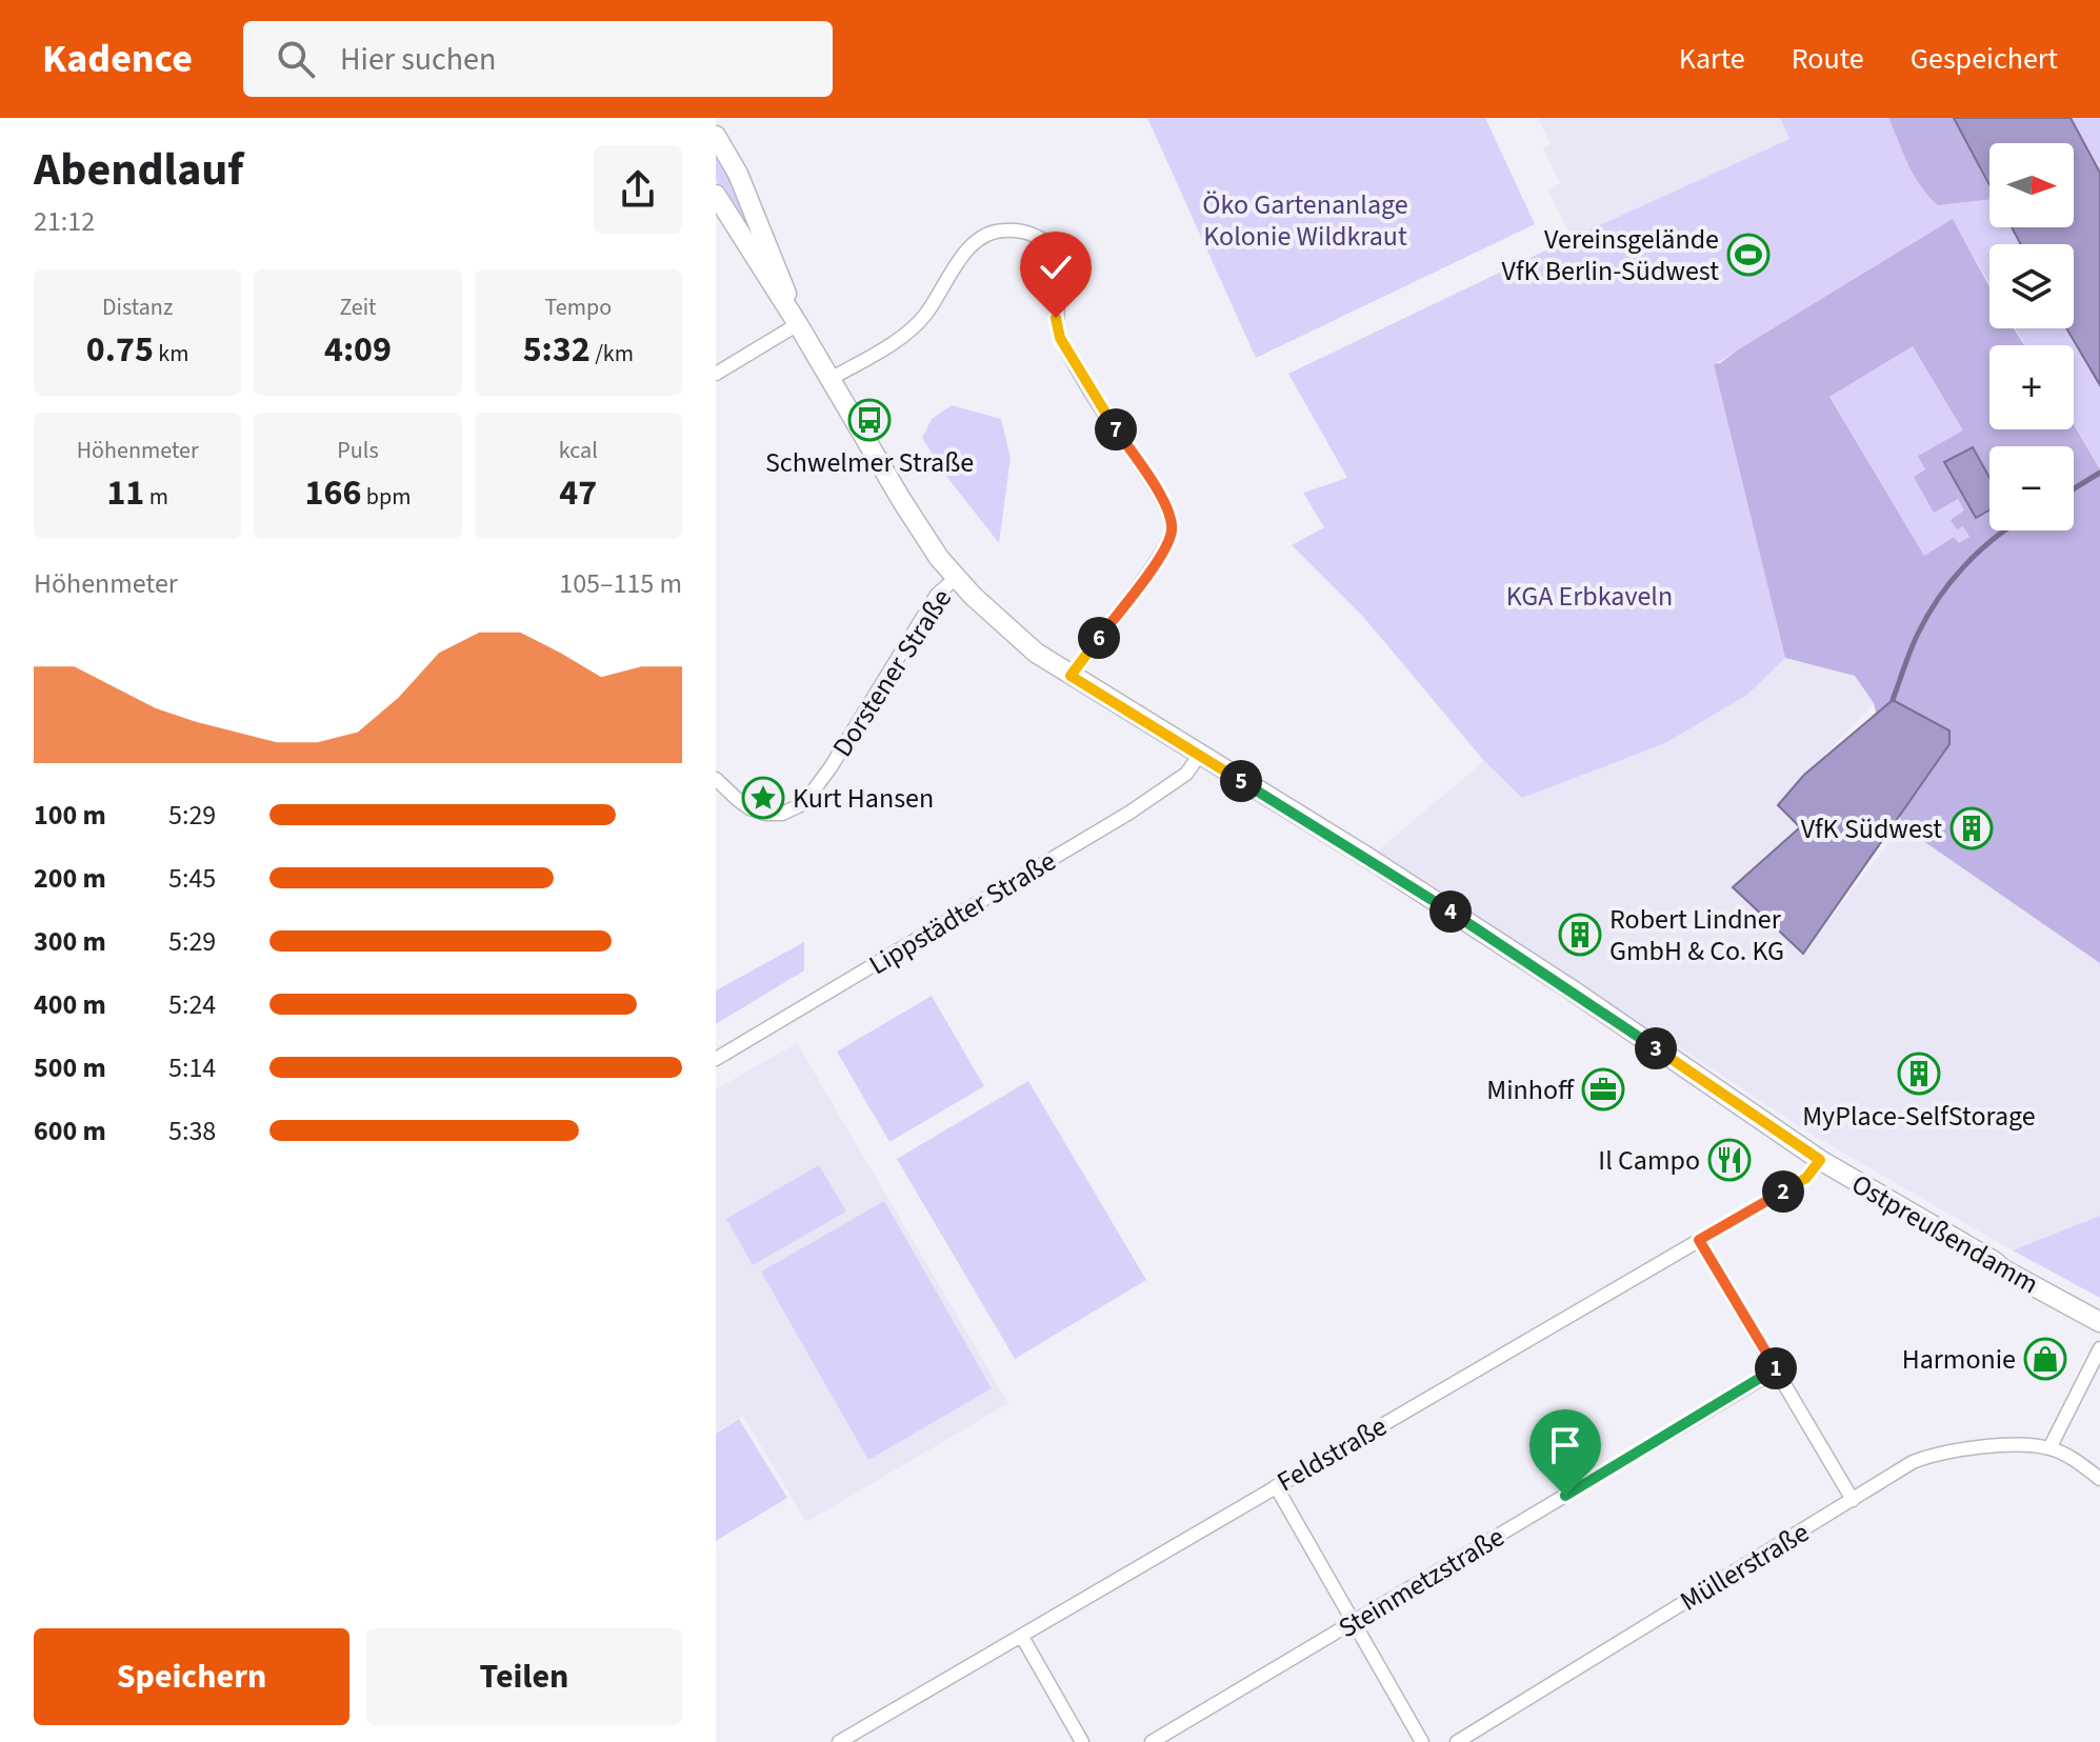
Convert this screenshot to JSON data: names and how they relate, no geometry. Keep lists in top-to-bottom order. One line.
{"streets":{"main road":["Ostpreußendamm"],"street":["Dorstener Straße","Lippstädter Straße","Feldstraße","Müllerstraße","Steinmetzstraße"]},"crossings":[["Dorstener Straße","Ostpreußendamm"],["Lippstädter Straße","Ostpreußendamm"],["Ostpreußendamm","Feldstraße"]],"parks":["Öko Gartenanlage Kolonie Wildkraut","KGA Erbkaveln"],"places":{"sports":["Vereinsgelände VfK Berlin-Südwest"],"bus stop":["Schwelmer Straße"],"place":["Kurt Hansen"],"building":["VfK Südwest","Robert Lindner GmbH & Co. KG","MyPlace-SelfStorage"],"office":["Minhoff"],"restaurant":["Il Campo"],"shop":["Harmonie"]},"north":"right","page":{"header":"Kadence","search":"Hier suchen","nav":["Karte","Route","Gespeichert"],"heading":["Abendlauf","21:12"],"map_buttons":["+","−"],"stats":[["Distanz","0.75 km"],["Zeit","4:09"],["Tempo","5:32 /km"],["Höhenmeter","11 m"],["Puls","166 bpm"],["kcal","47"]],"pins":["7","6","5","4","3","2","1"],"chart":["Höhenmeter","105–115 m"],"list":[{"name":"100 m","note":"5:29"},{"name":"200 m","note":"5:45"},{"name":"300 m","note":"5:29"},{"name":"400 m","note":"5:24"},{"name":"500 m","note":"5:14"},{"name":"600 m","note":"5:38"}],"buttons":["Speichern","Teilen"]}}
